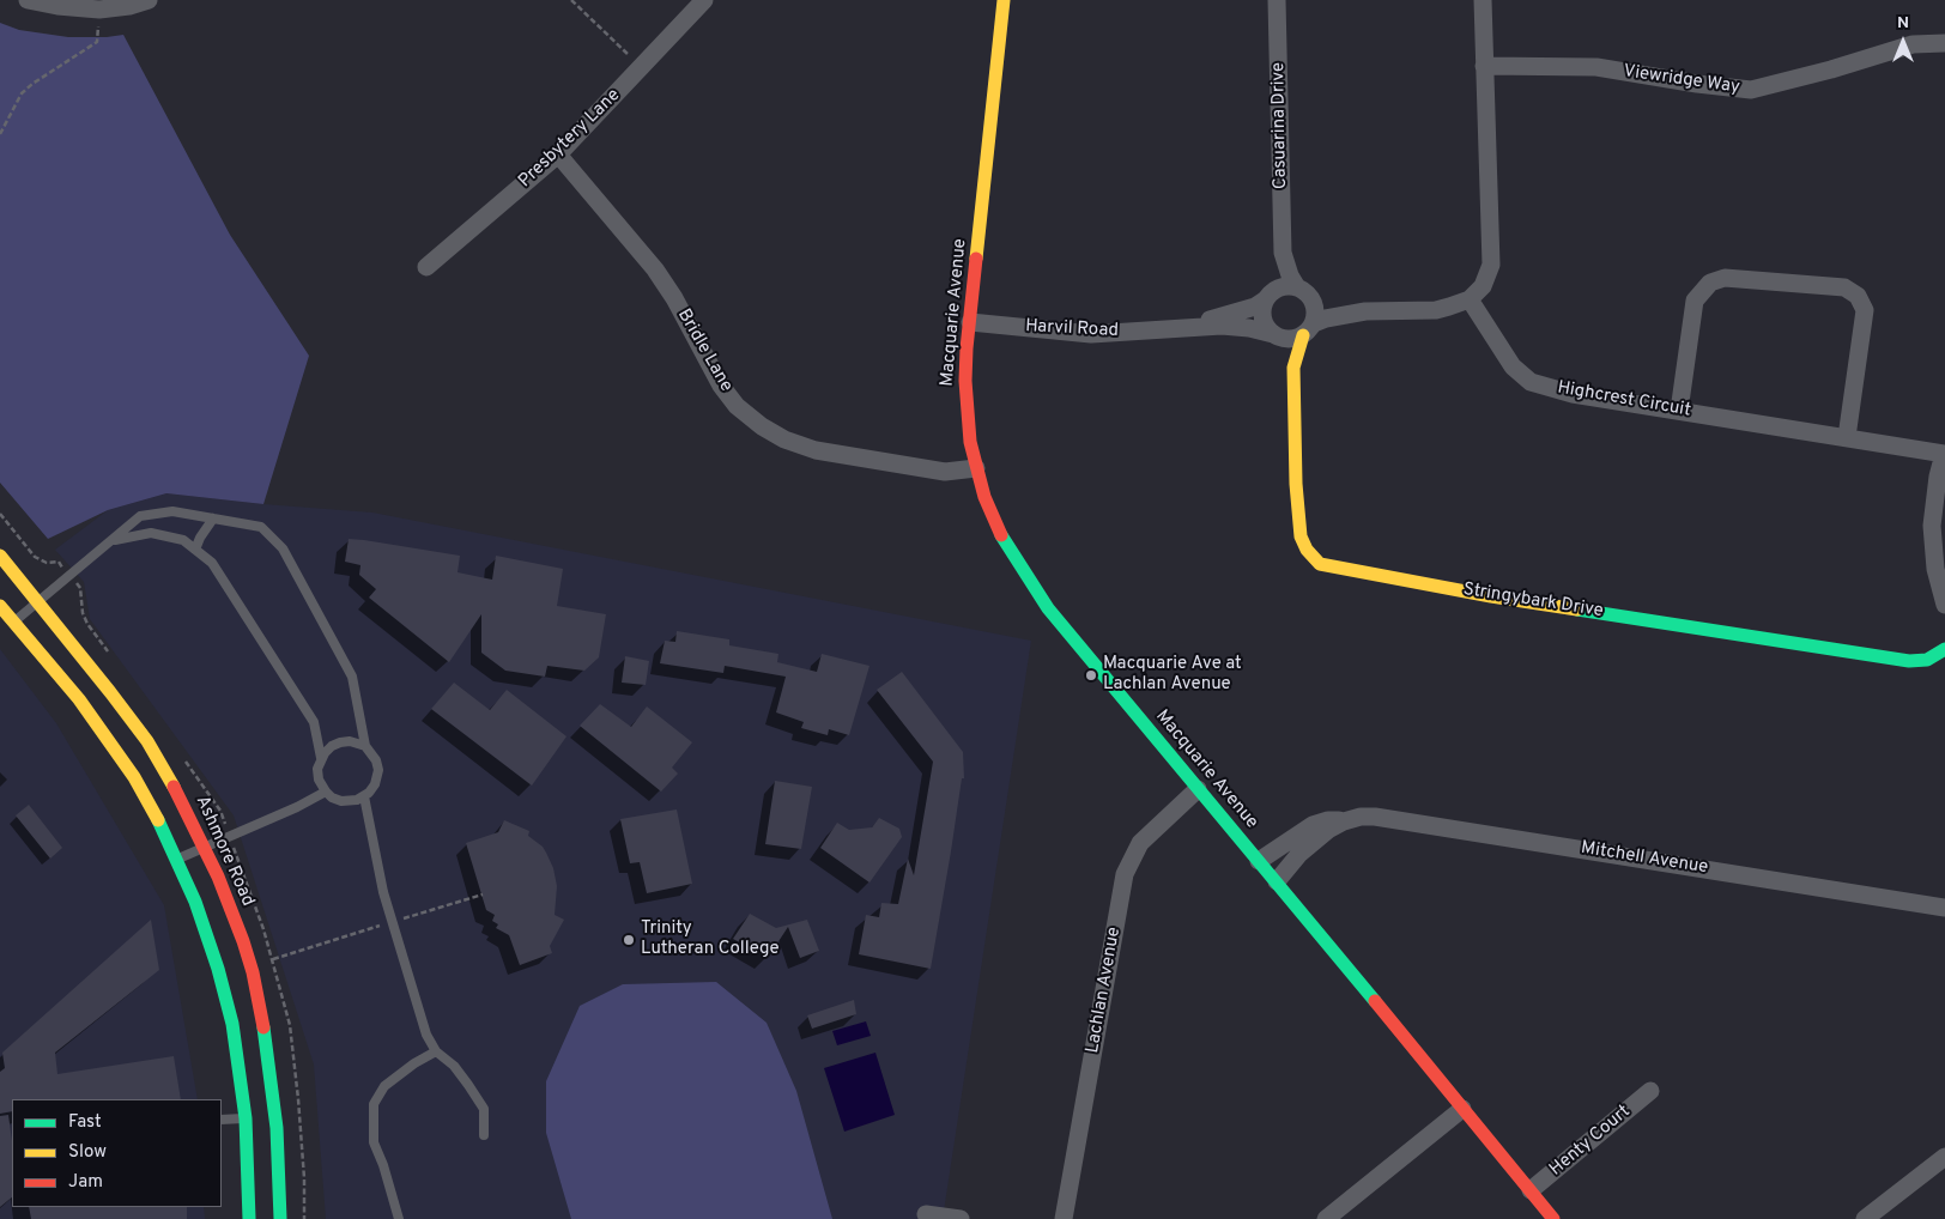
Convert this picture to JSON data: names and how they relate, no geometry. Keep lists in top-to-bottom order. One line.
{"streets":{"street":["Viewridge Way","Casuarina Drive","Presbytery Lane","Macquarie Avenue","Harvil Road","Bridle Lane","Highcrest Circuit","Stringybark Drive","Ashmore Road","Mitchell Avenue","Lachlan Avenue","Henty Court"]},"crossings":[["Casuarina Drive","Harvil Road"],["Casuarina Drive","Stringybark Drive"],["Presbytery Lane","Bridle Lane"],["Macquarie Avenue","Harvil Road"],["Macquarie Avenue","Bridle Lane"],["Macquarie Avenue","Mitchell Avenue"],["Macquarie Avenue","Lachlan Avenue"],["Macquarie Avenue","Henty Court"],["Harvil Road","Stringybark Drive"]],"places":["Macquarie Ave at Lachlan Avenue","Trinity Lutheran College"],"legend":["Fast","Slow","Jam"],"north":"top"}
